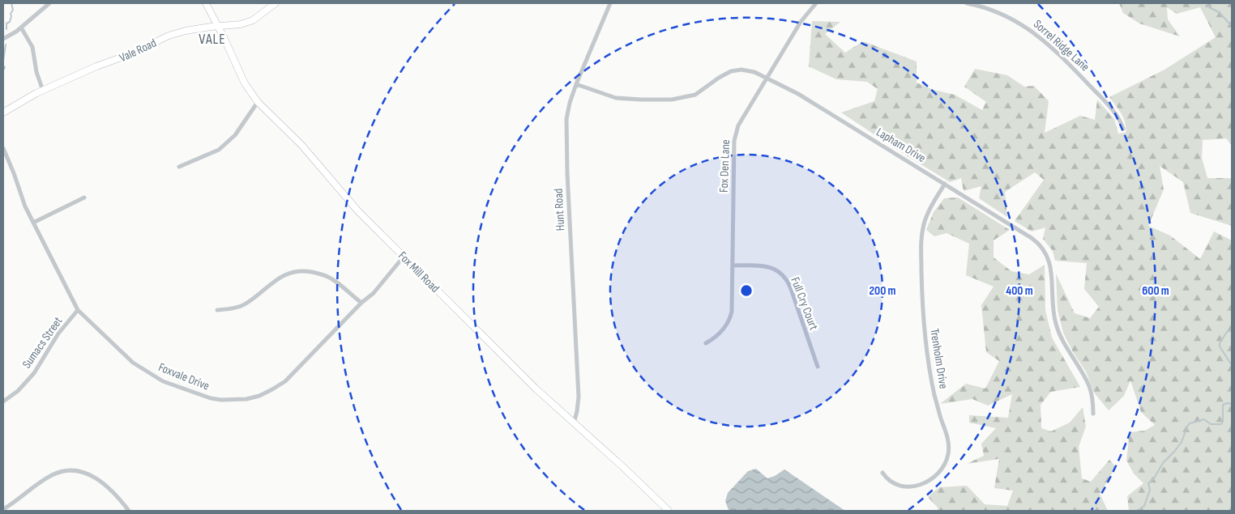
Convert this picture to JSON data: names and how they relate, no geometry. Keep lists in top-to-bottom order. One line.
{"streets":{"main road":["Vale Road","Fox Mill Road"],"street":["Sorrel Ridge Lane","Lapham Drive","Fox Den Lane","Hunt Road","Full Cry Court","Sumacs Street","Trenholm Drive","Foxvale Drive"]},"crossings":[["Vale Road","Fox Mill Road"],["Lapham Drive","Fox Den Lane"],["Lapham Drive","Hunt Road"],["Lapham Drive","Trenholm Drive"],["Fox Den Lane","Full Cry Court"],["Hunt Road","Fox Mill Road"],["Fox Mill Road","Foxvale Drive"],["Sumacs Street","Foxvale Drive"]],"districts":["VALE"],"rings":["200 m","400 m","600 m"]}
